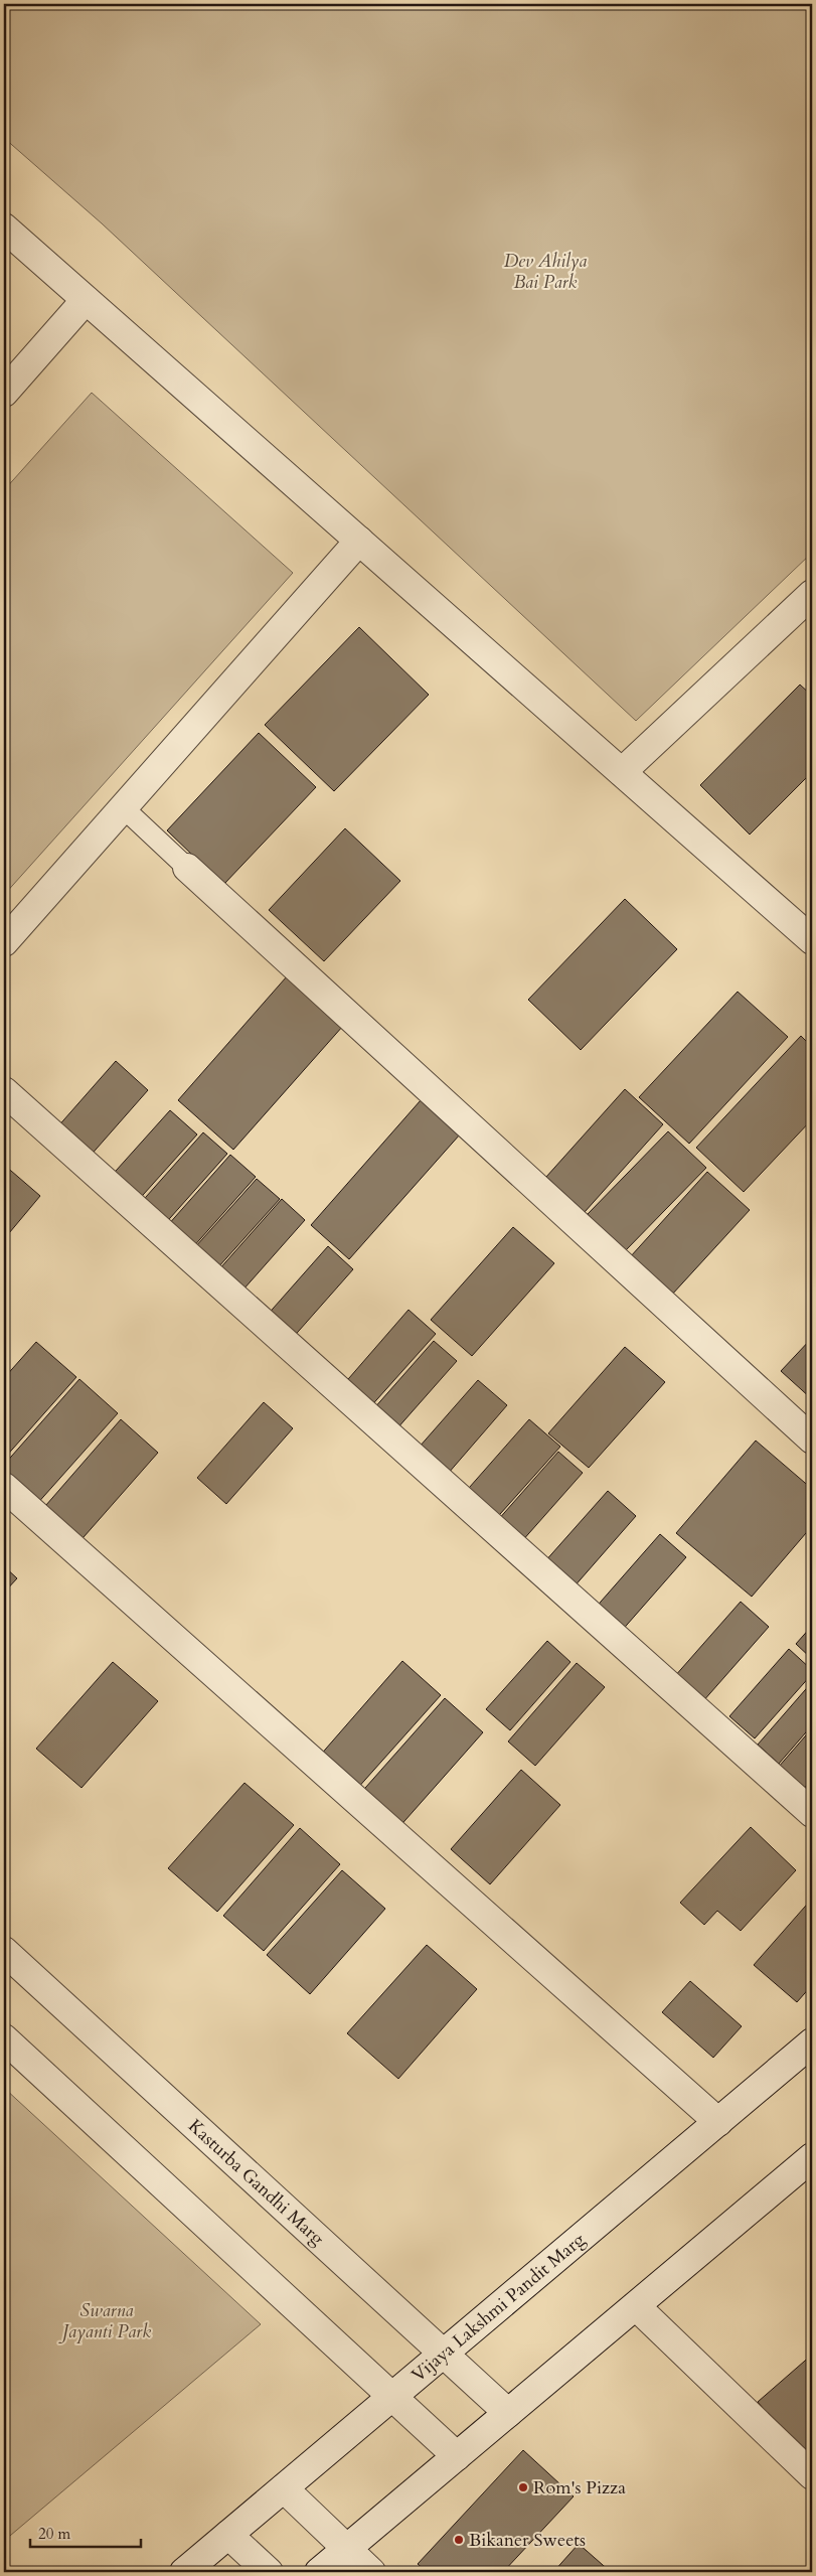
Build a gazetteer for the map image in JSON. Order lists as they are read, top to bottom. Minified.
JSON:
{"streets":{"street":["Kasturba Gandhi Marg","Vijaya Lakshmi Pandit Marg"]},"crossings":[["Kasturba Gandhi Marg","Vijaya Lakshmi Pandit Marg"]],"parks":["Dev Ahilya Bai Park","Swarna Jayanti Park"],"places":["Rom's Pizza","Bikaner Sweets"],"scale_bar":"20 m"}
